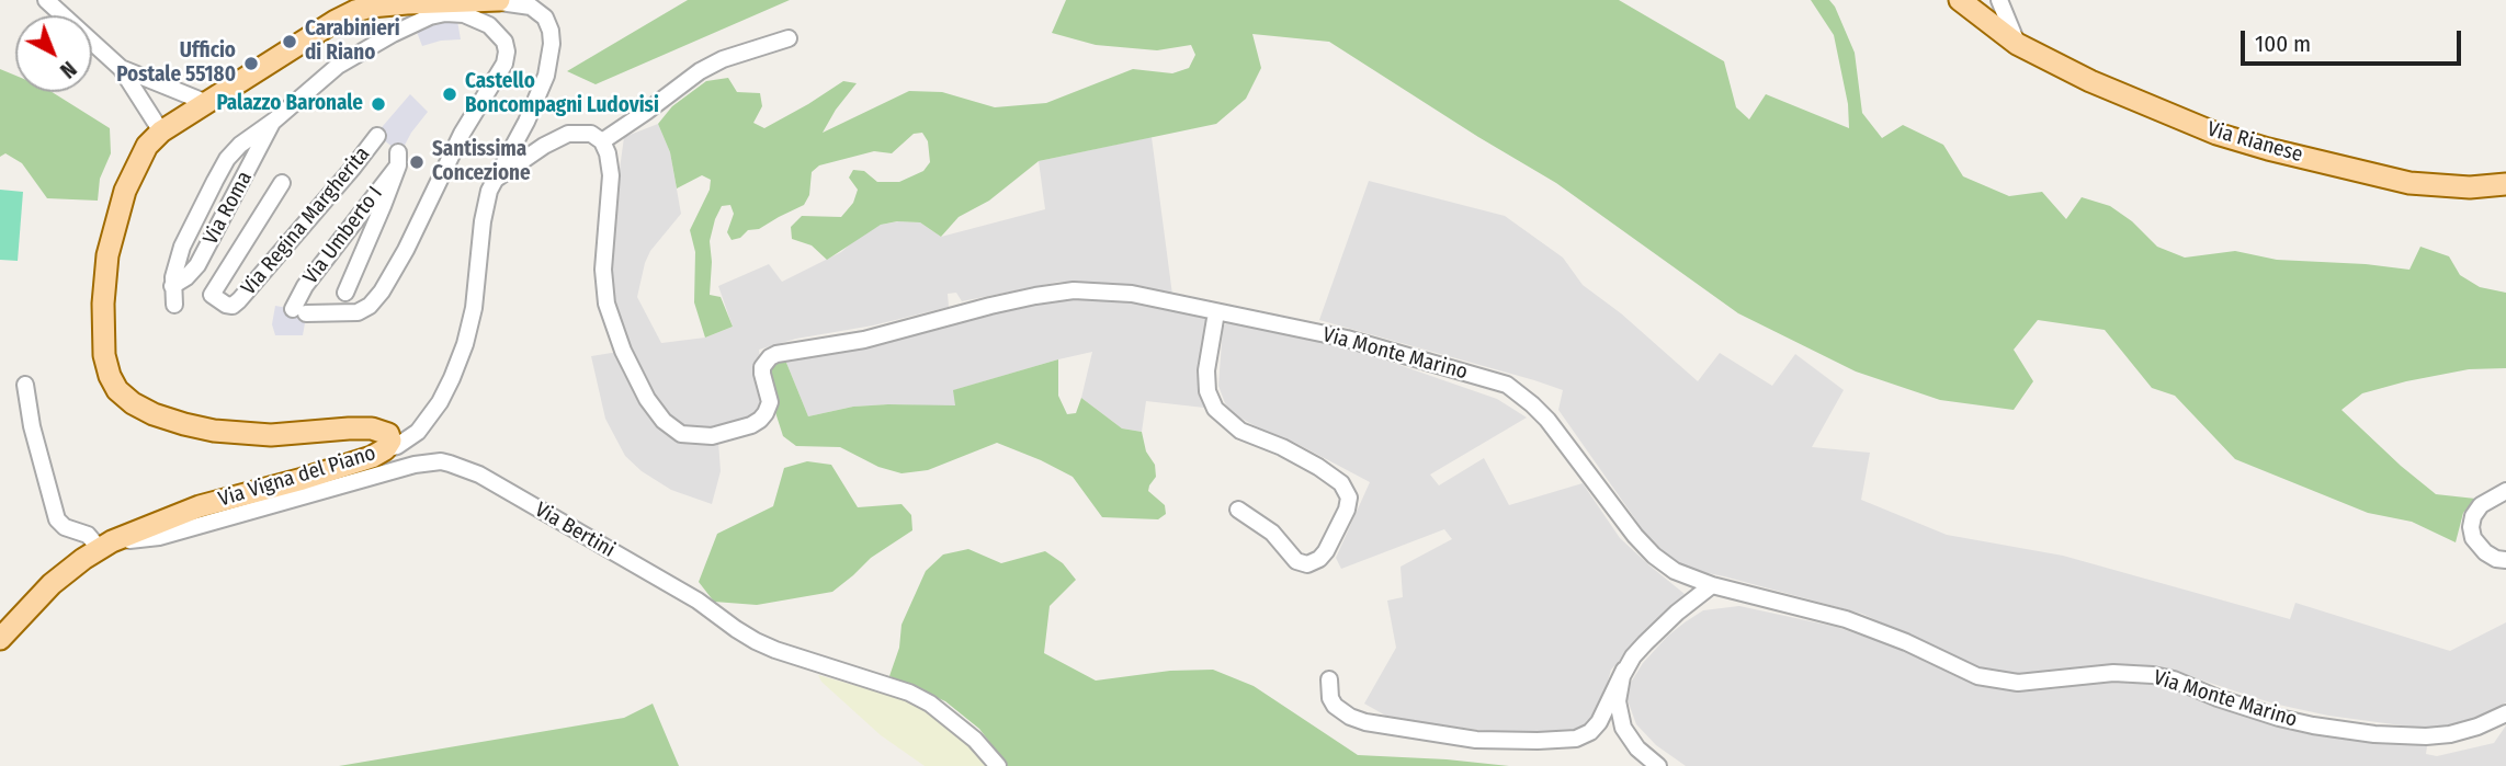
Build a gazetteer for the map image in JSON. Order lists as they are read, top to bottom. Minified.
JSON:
{"streets":{"main road":["Via Rianese","Via Vigna del Piano"],"street":["Via Roma","Via Regina Margherita","Via Umberto I","Via Monte Marino","Via Bertini"]},"crossings":[["Via Vigna del Piano","Via Bertini"]],"places":["Carabinieri di Riano","Ufficio Postale 55180","Castello Boncompagni Ludovisi","Palazzo Baronale","Santissima Concezione"],"scale_bar":"100 m","north":"bottom right"}
